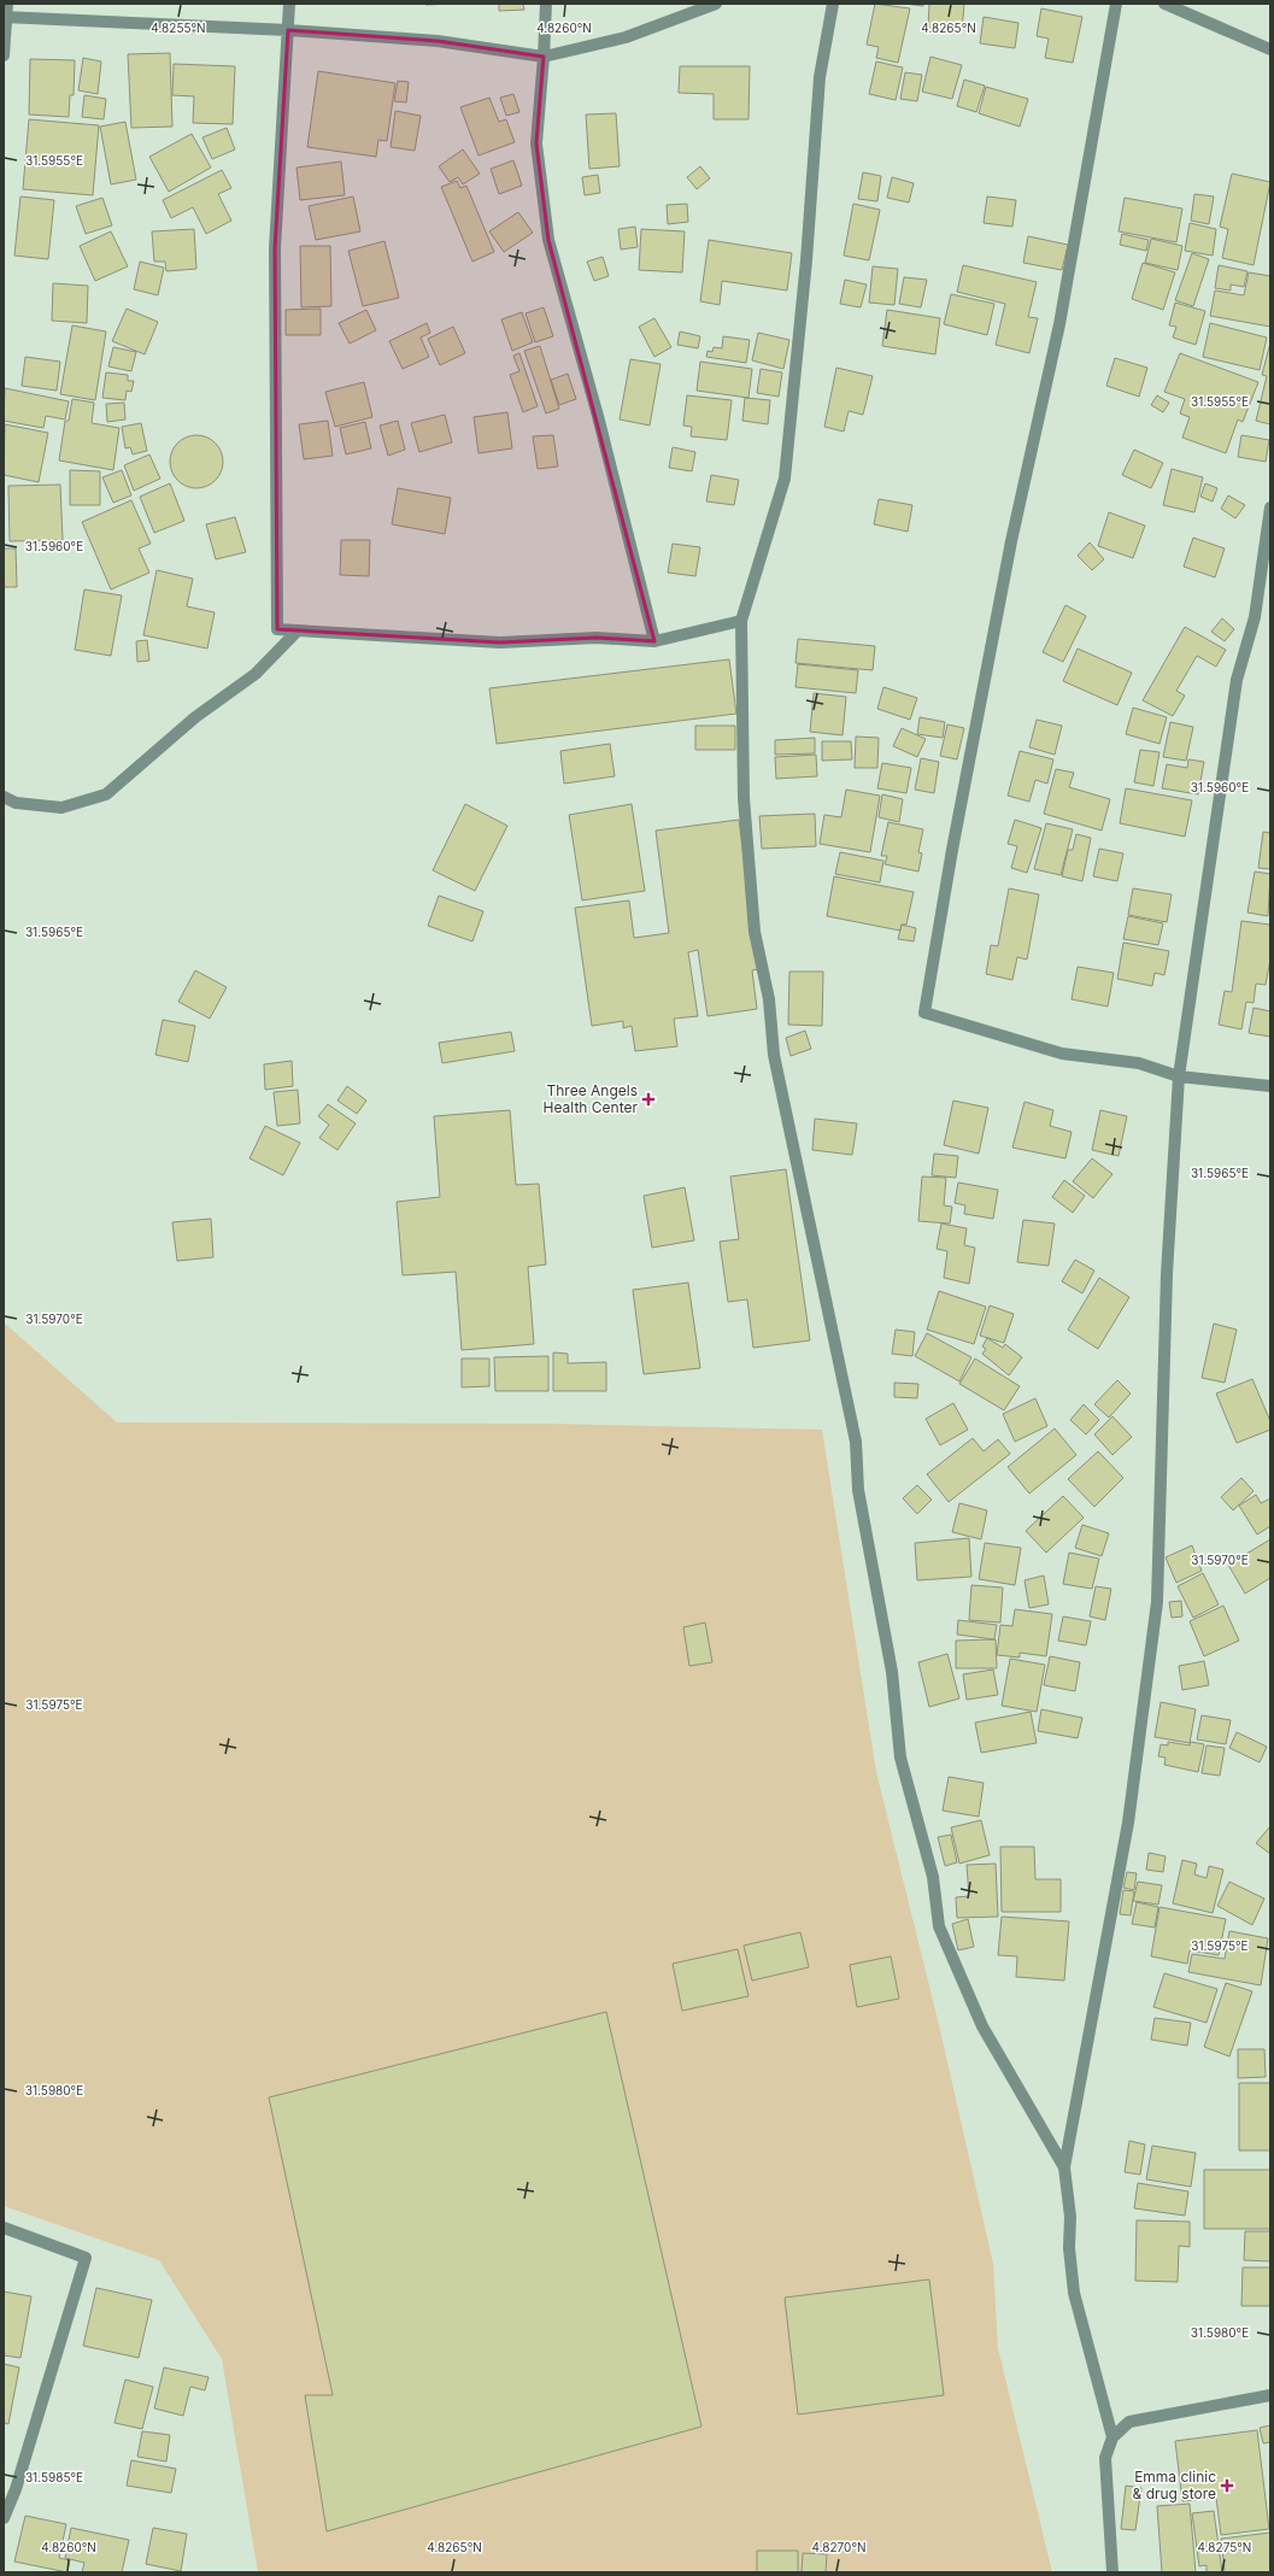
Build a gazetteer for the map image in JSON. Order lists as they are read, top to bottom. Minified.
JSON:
{"places":{"health":["Three Angels Health Center","Emma clinic & drug store"]},"coordinates":["4.8255°N","4.8260°N","4.8265°N","31.5955°E","31.5960°E","31.5965°E","31.5970°E","31.5975°E","31.5980°E","31.5985°E","4.8270°N","4.8275°N"]}
